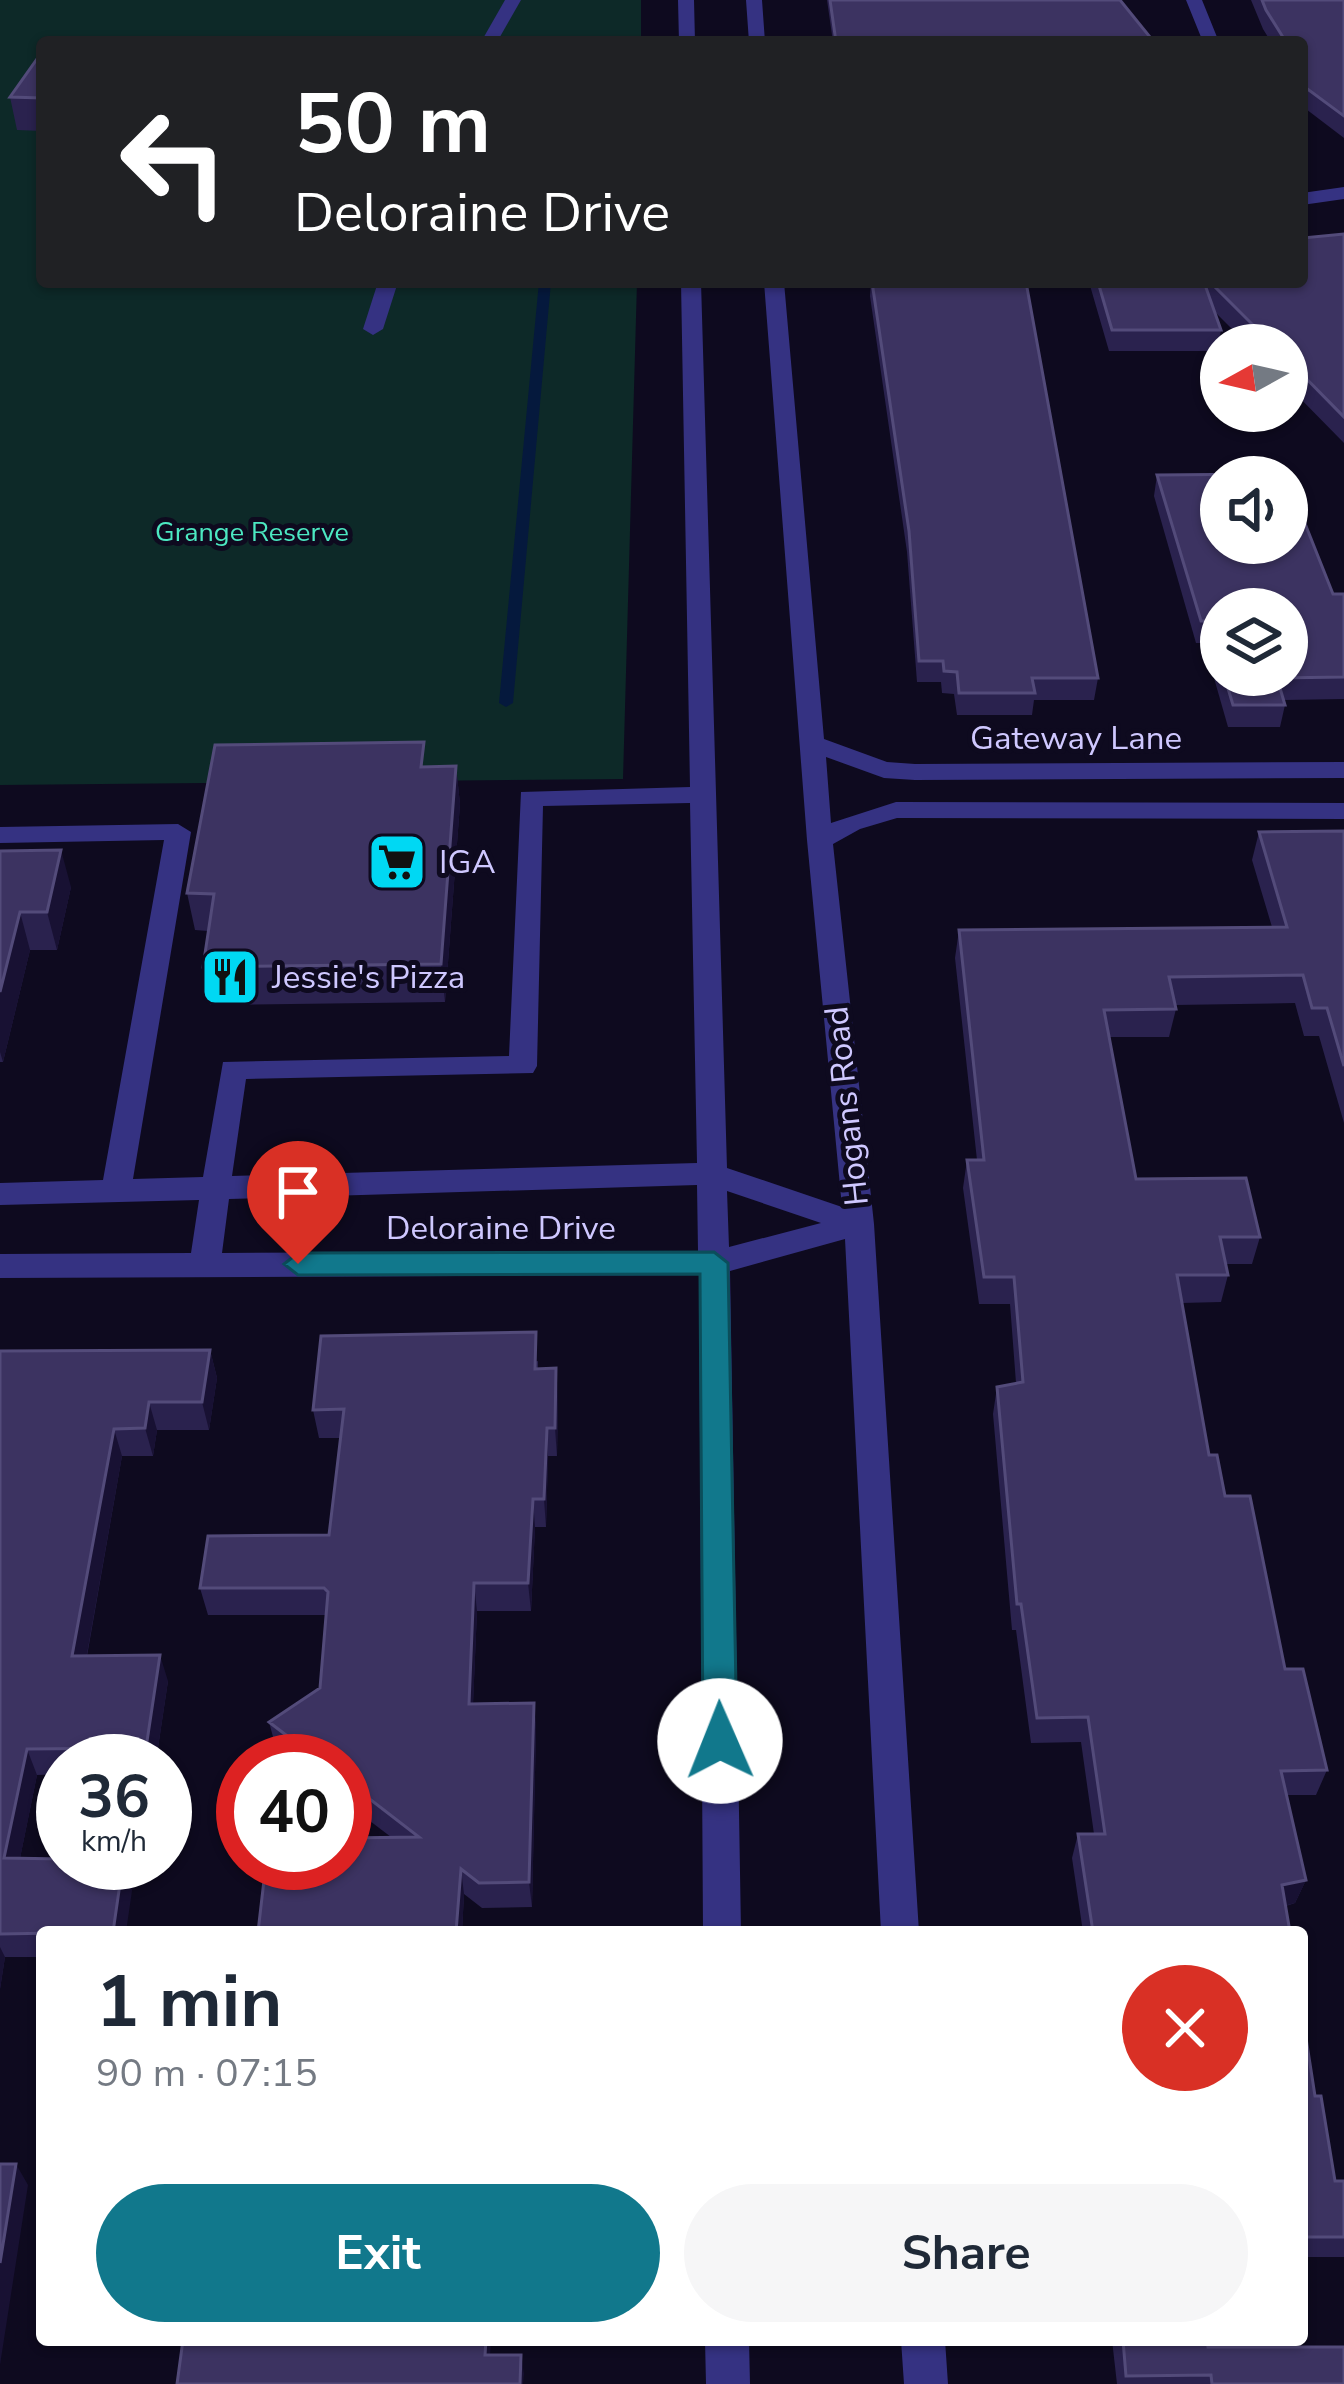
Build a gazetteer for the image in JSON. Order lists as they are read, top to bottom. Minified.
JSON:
{"streets":{"street":["Gateway Lane","Hogans Road","Deloraine Drive"]},"crossings":[["Gateway Lane","Hogans Road"],["Hogans Road","Deloraine Drive"]],"parks":["Grange Reserve"],"places":{"supermarket":["IGA"],"restaurant":["Jessie's Pizza"]},"north":"left","page":{"turn":["50 m","Deloraine Drive"],"speed":"36 km/h","limit":"40","heading":["1 min","90 m · 07:15"],"buttons":["Exit","Share"]}}
